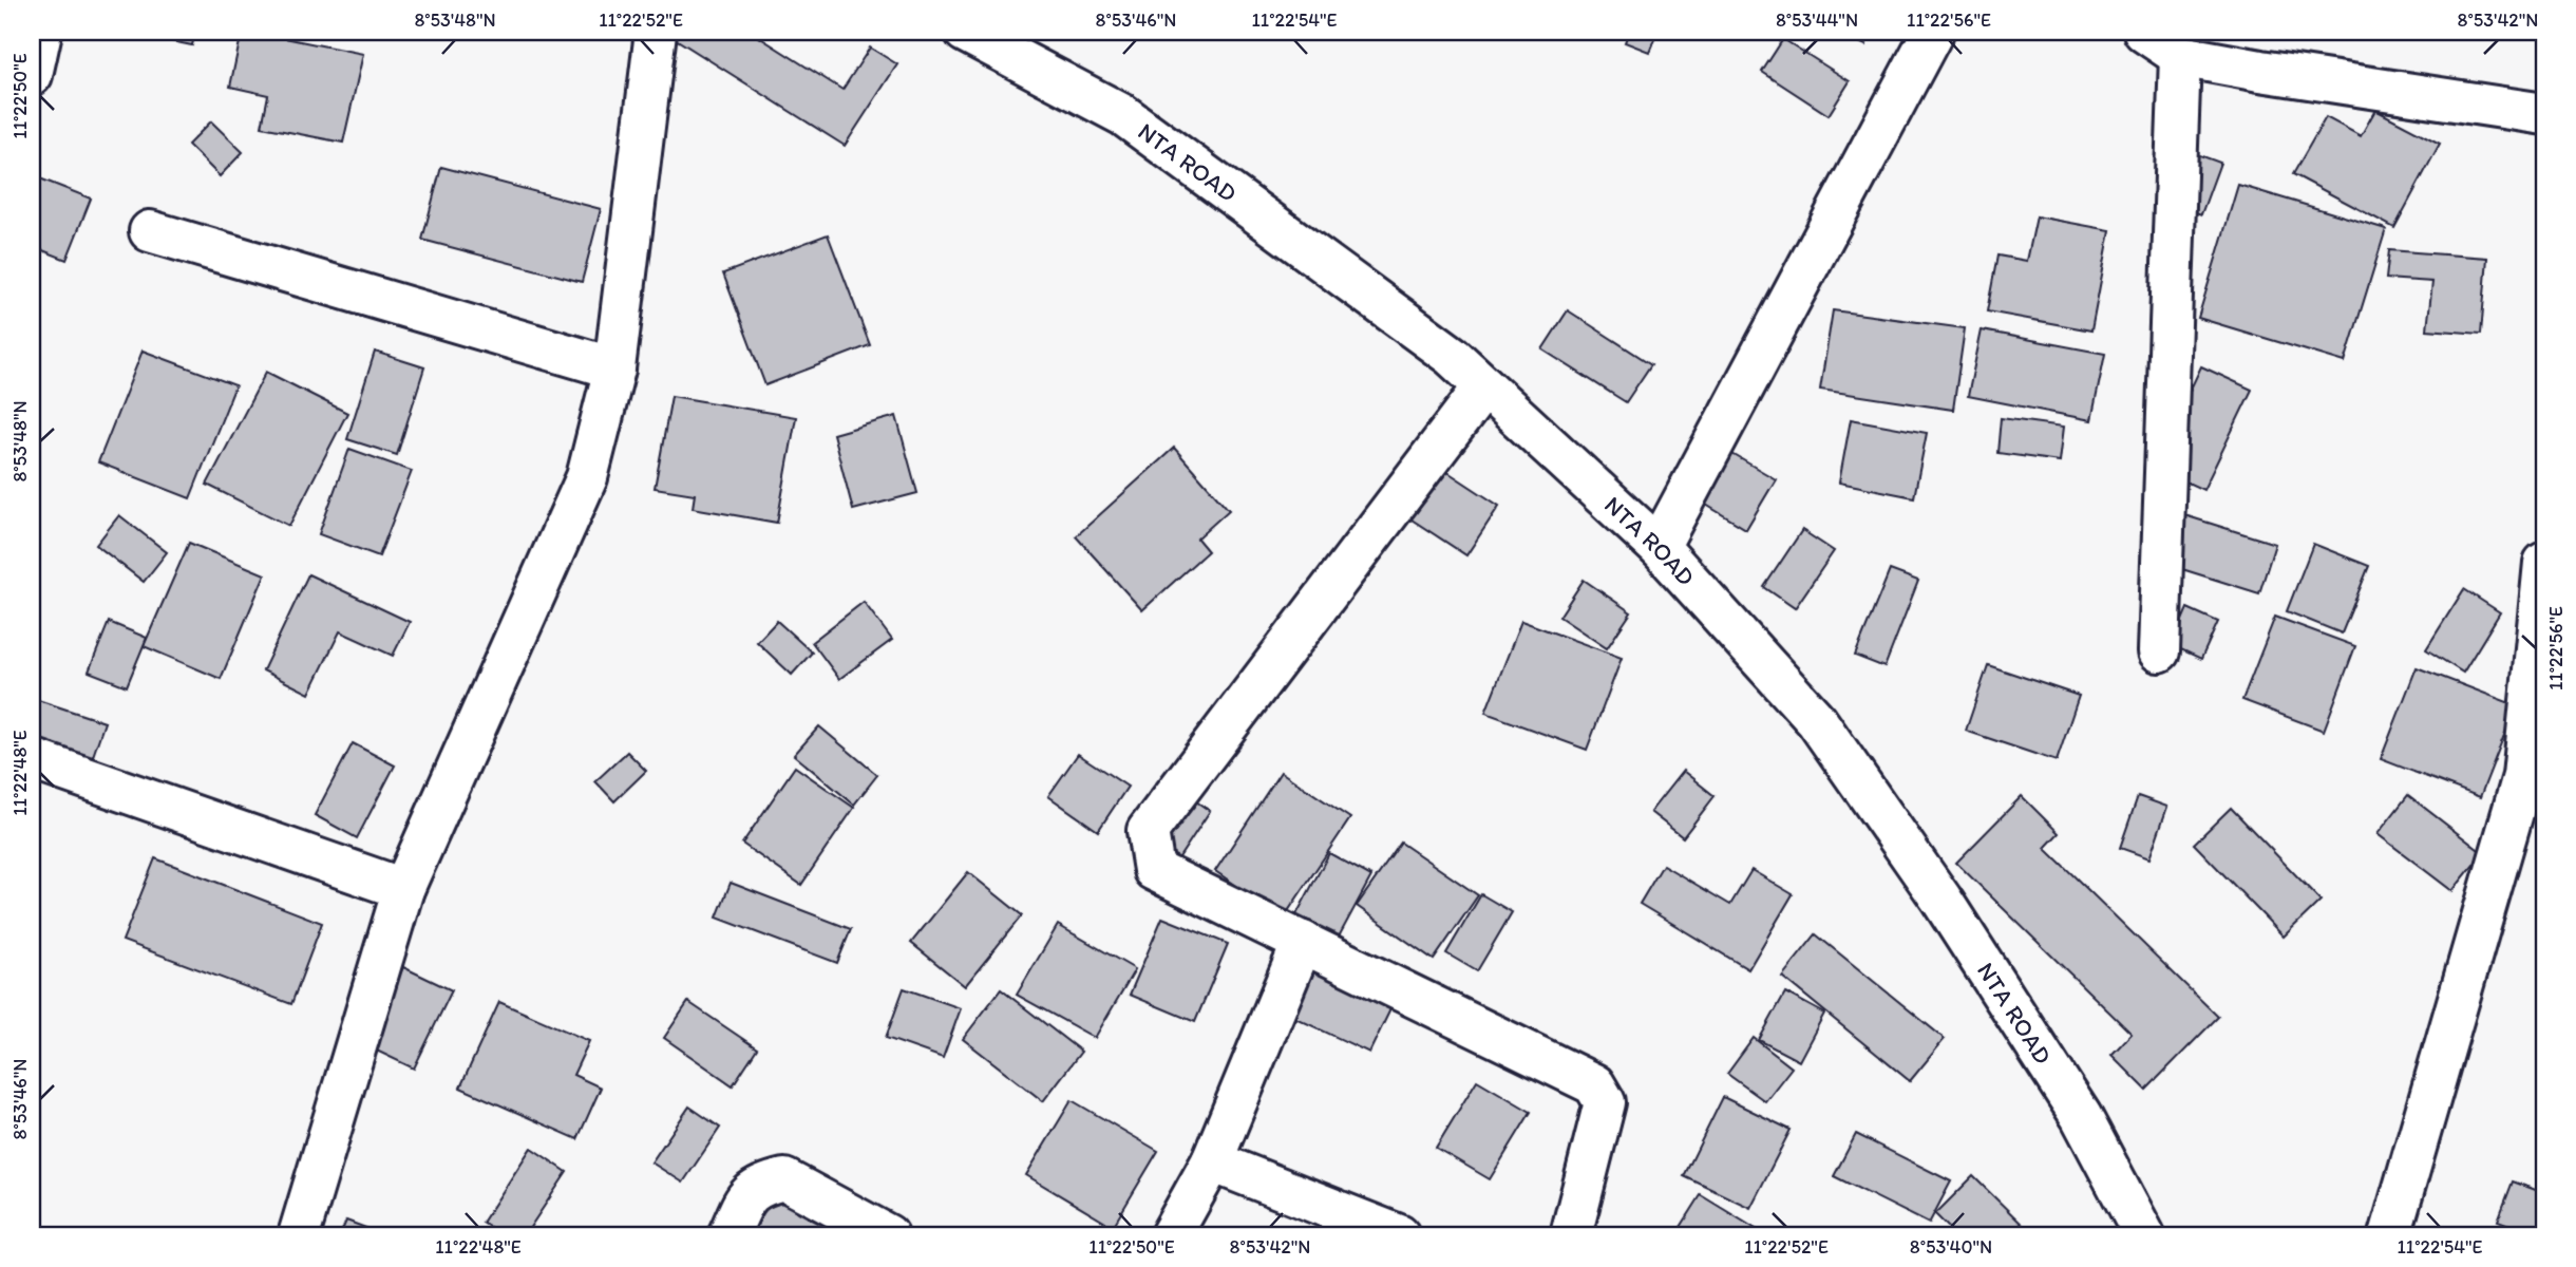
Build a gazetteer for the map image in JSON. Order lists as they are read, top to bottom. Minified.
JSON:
{"streets":{"street":["NTA ROAD"]},"coordinates":["8°53'48\"N","11°22'52\"E","8°53'46\"N","11°22'54\"E","8°53'44\"N","11°22'56\"E","8°53'42\"N","11°22'50\"E","11°22'48\"E","8°53'40\"N"]}
